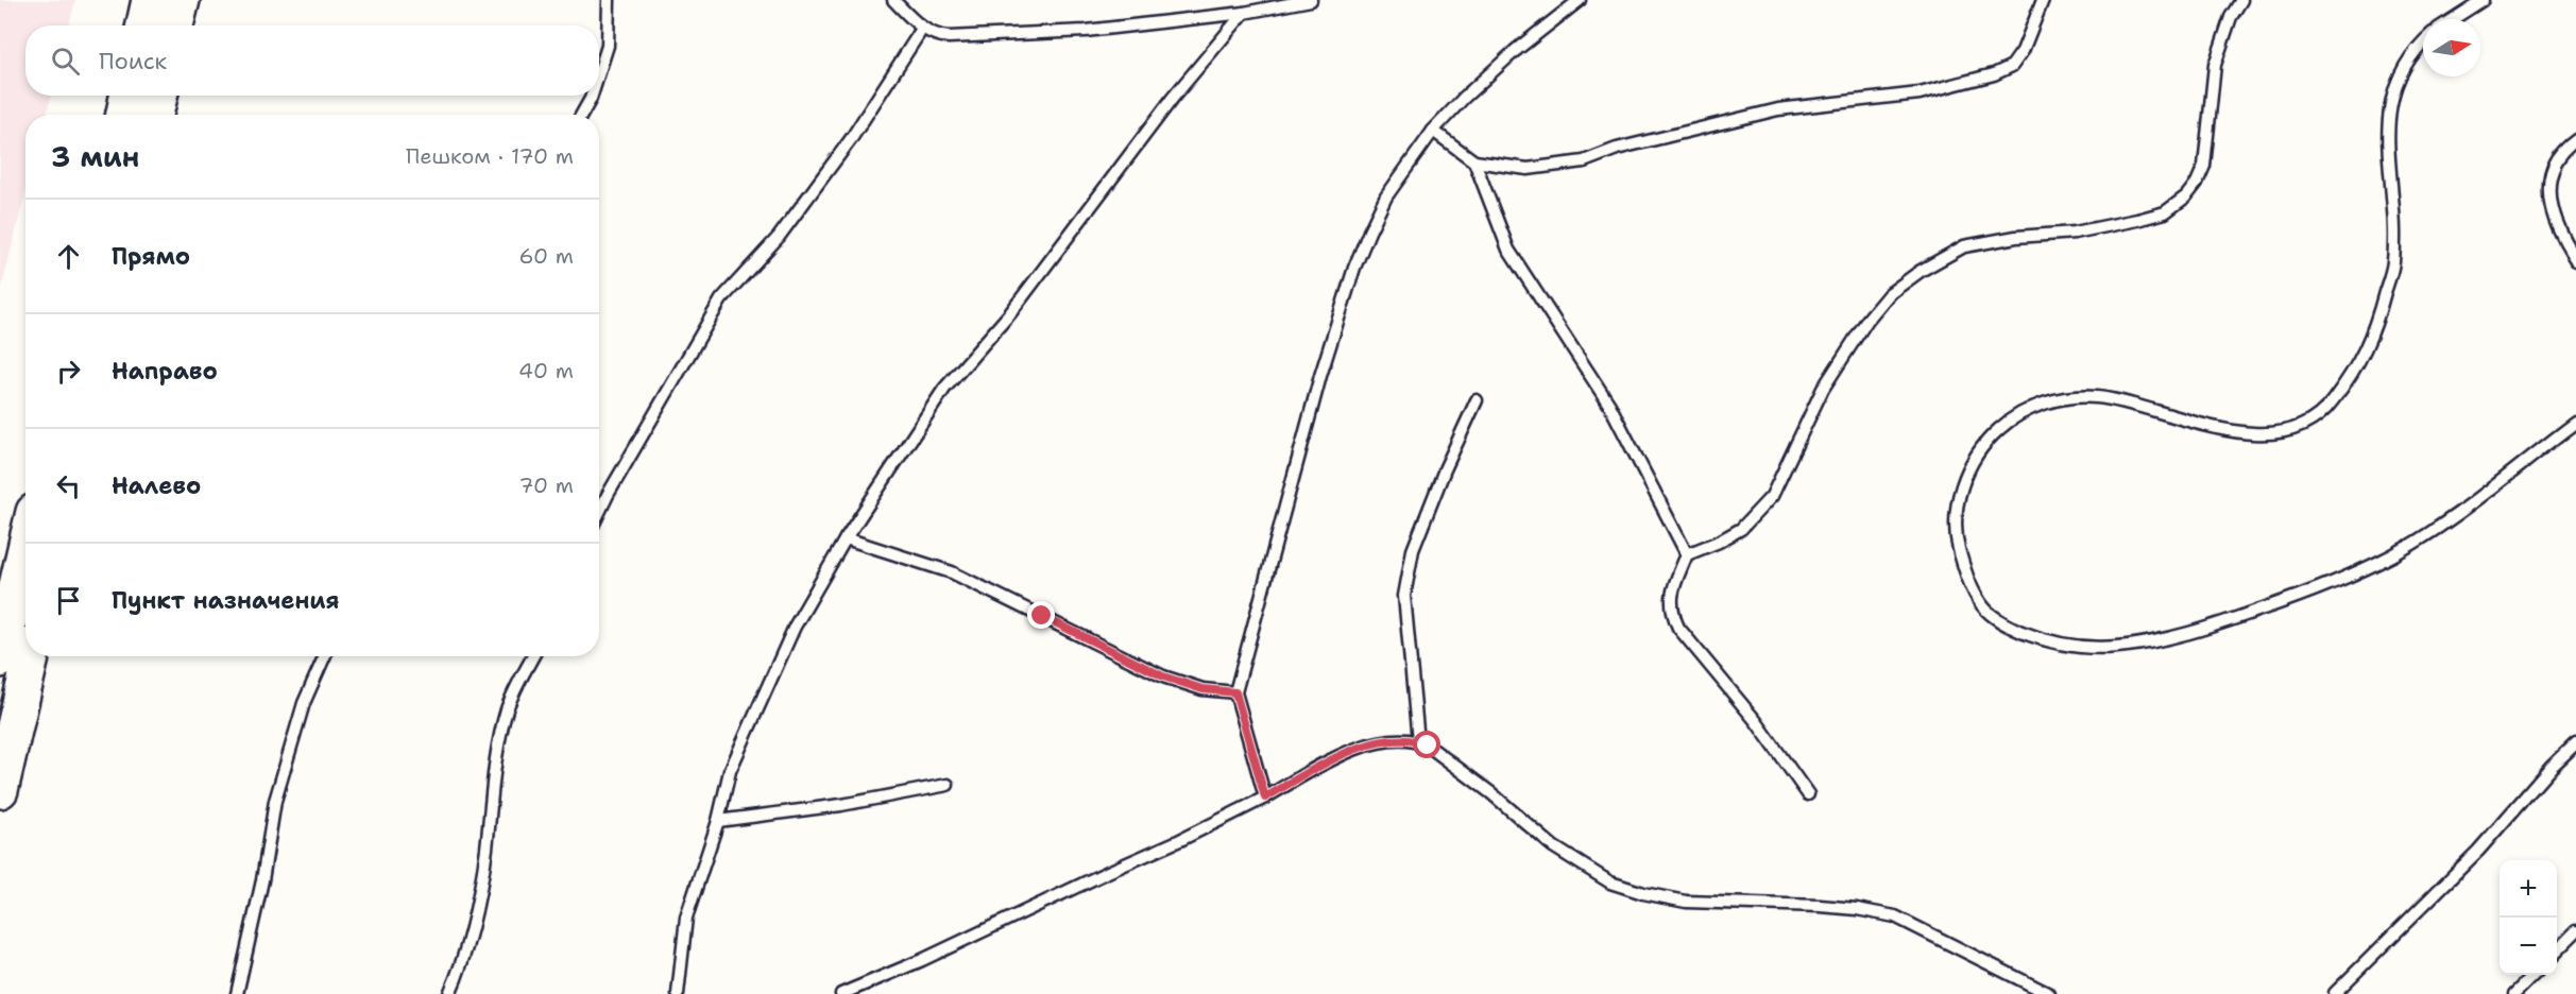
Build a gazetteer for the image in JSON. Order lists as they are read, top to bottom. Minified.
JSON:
{"north":"right","page":{"search":"Поиск","heading":["3 мин","Пешком · 170 m"],"list":[["Прямо","60 m"],["Направо","40 m"],["Налево","70 m"],"Пункт назначения"],"map_buttons":["+","−"]}}
